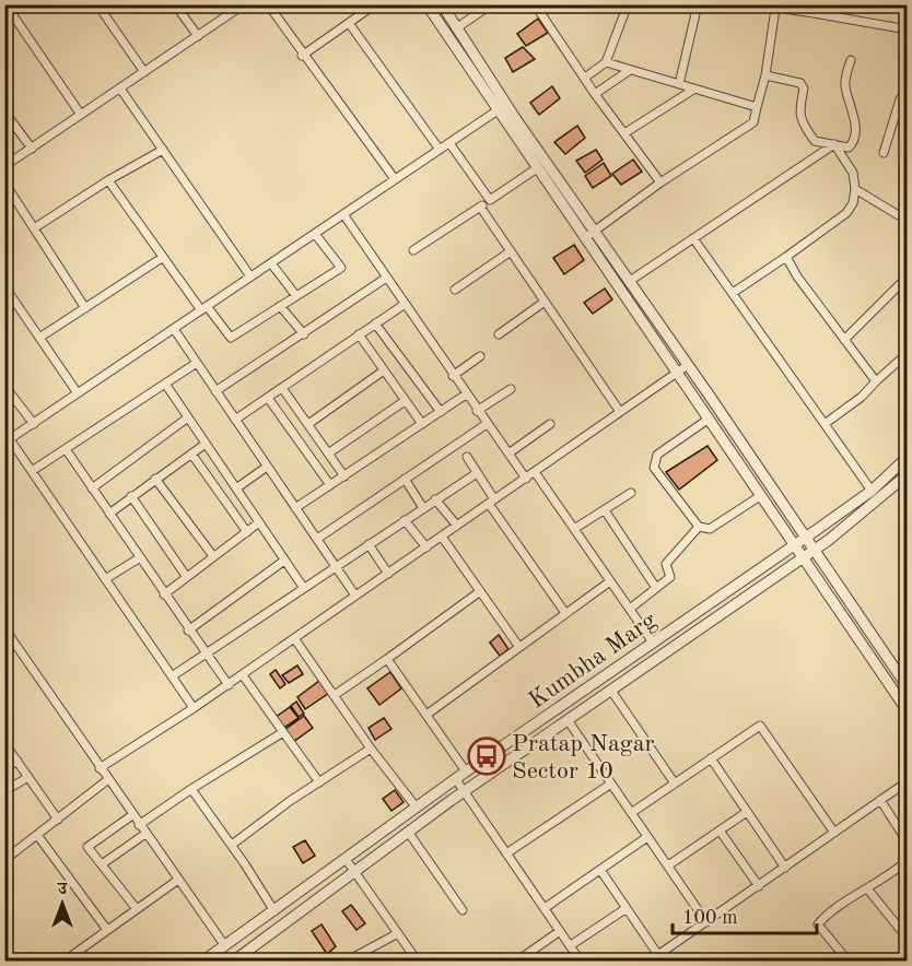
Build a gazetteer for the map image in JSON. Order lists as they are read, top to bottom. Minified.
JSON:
{"streets":{"street":["Kumbha Marg"]},"places":{"bus stop":["Pratap Nagar Sector 10"]},"scale_bar":"100 m","north":"top"}
